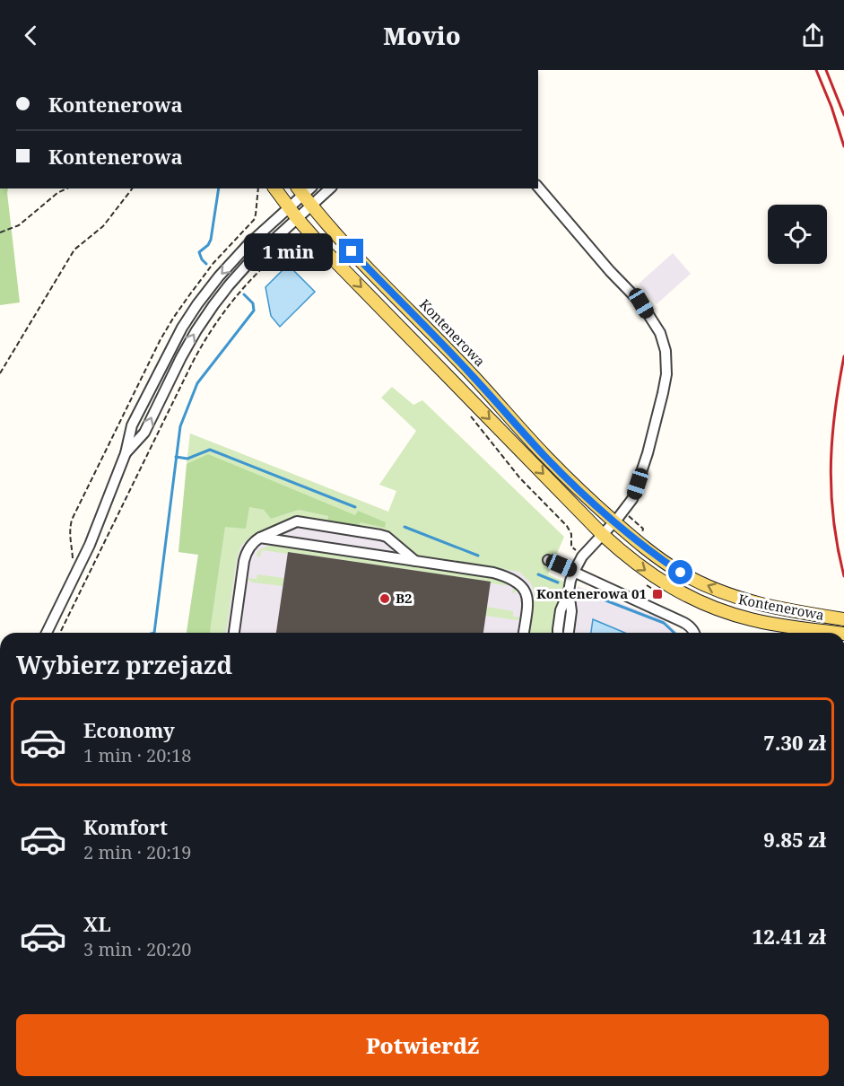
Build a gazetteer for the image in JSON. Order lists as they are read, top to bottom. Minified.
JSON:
{"streets":{"main road":["Kontenerowa"]},"places":{"transit":["Kontenerowa 01"],"other":["B2"]},"page":{"header":"Movio","banner":["Kontenerowa","Kontenerowa"],"bubble":"1 min","heading":"Wybierz przejazd","list":[{"name":"Economy","note":"1 min · 20:18","value":"7.30 zł"},{"name":"Komfort","note":"2 min · 20:19","value":"9.85 zł"},{"name":"XL","note":"3 min · 20:20","value":"12.41 zł"}],"buttons":"Potwierdź"}}
